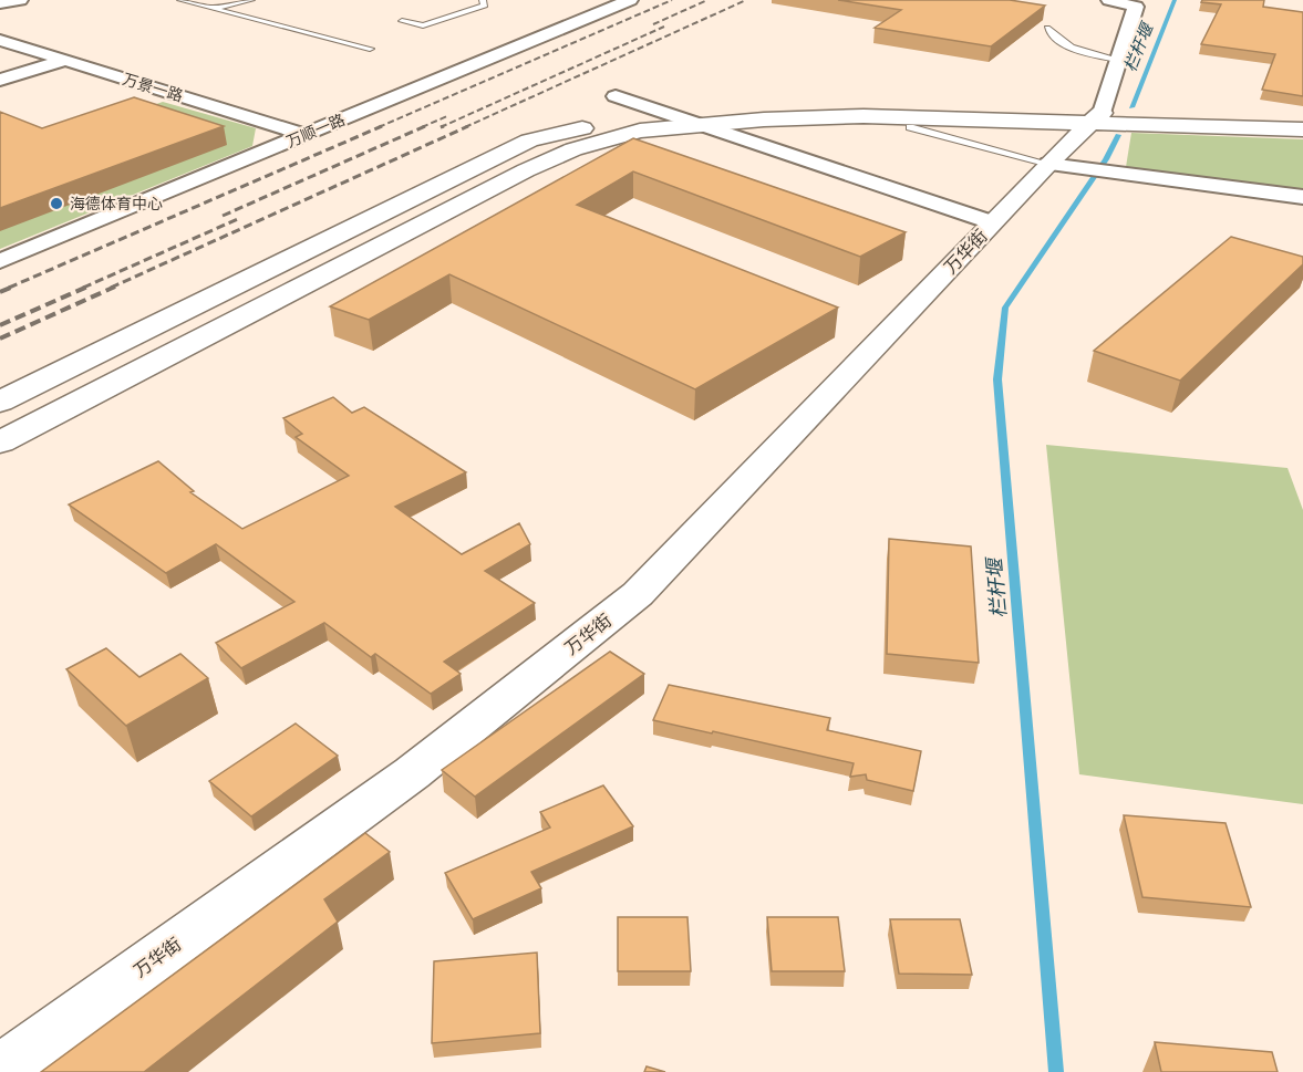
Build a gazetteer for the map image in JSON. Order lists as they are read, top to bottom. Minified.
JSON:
{"streets":{"street":["万景一路","万顺一路","万华街"]},"crossings":[["万景一路","万顺一路"]],"water":["栏杆堰"],"places":["海德体育中心"]}
